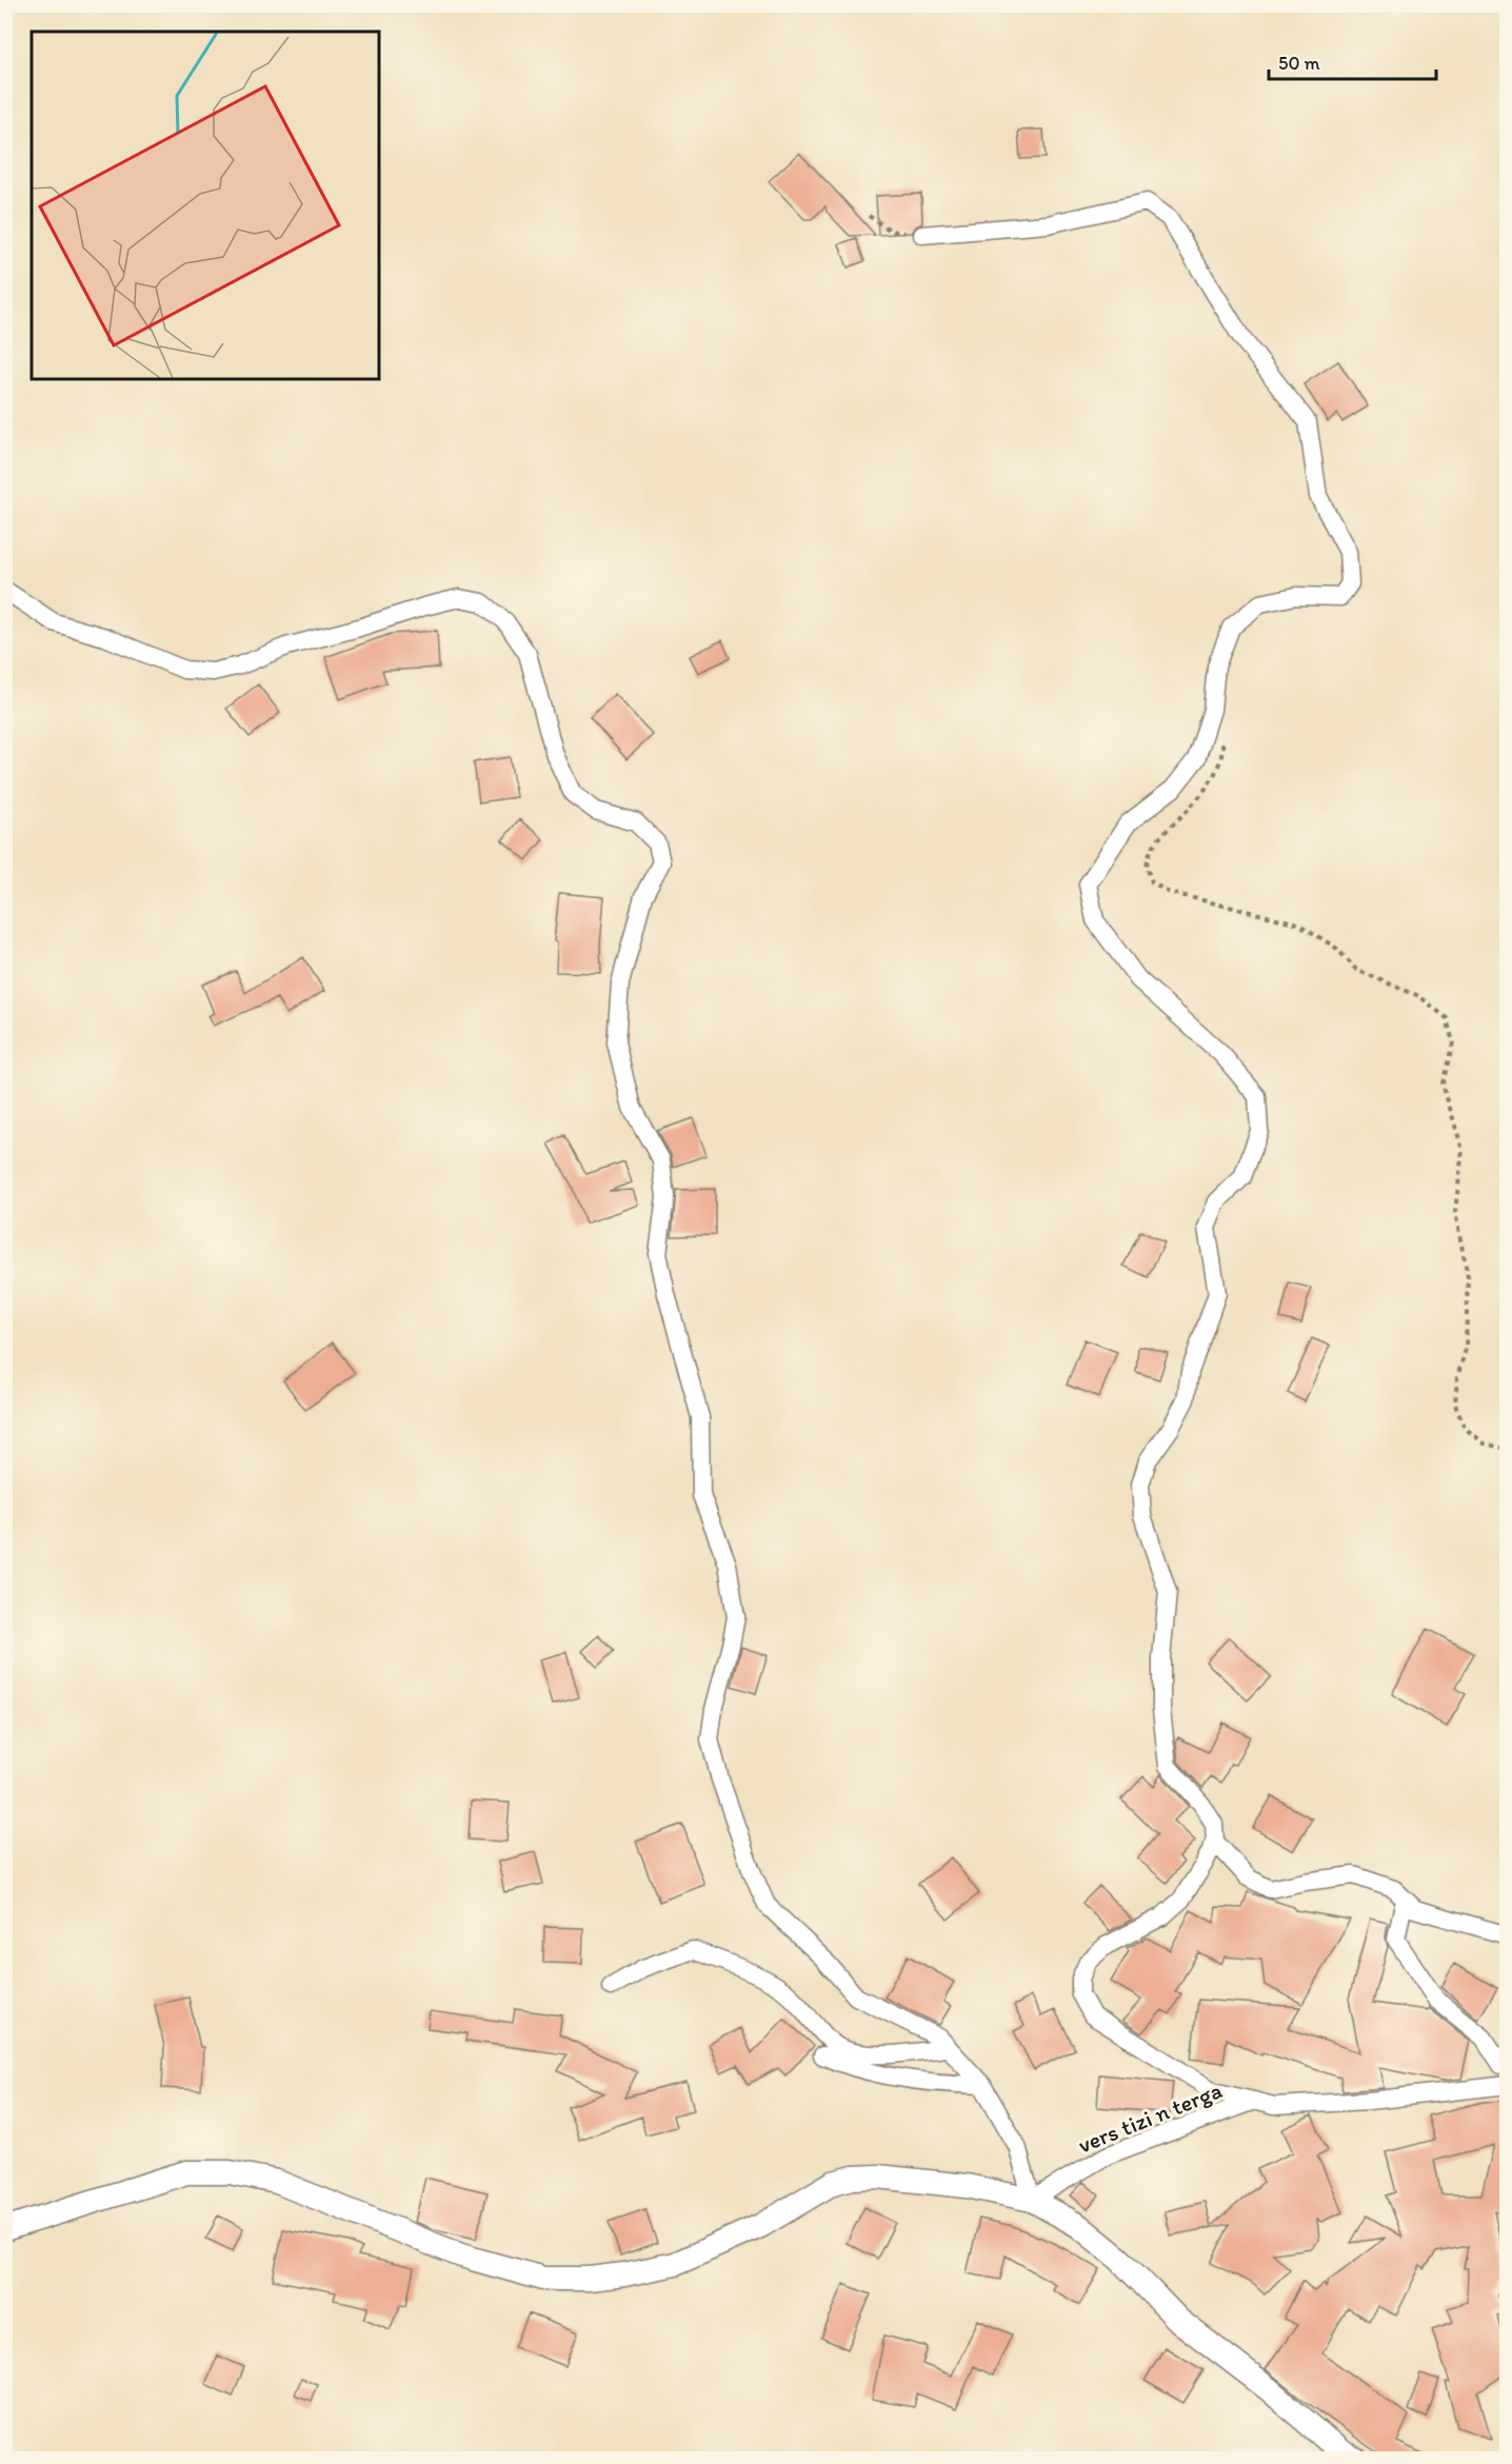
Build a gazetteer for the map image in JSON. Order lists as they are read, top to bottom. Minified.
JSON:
{"streets":{"street":["vers tizi n terga"]},"scale_bar":"50 m"}
